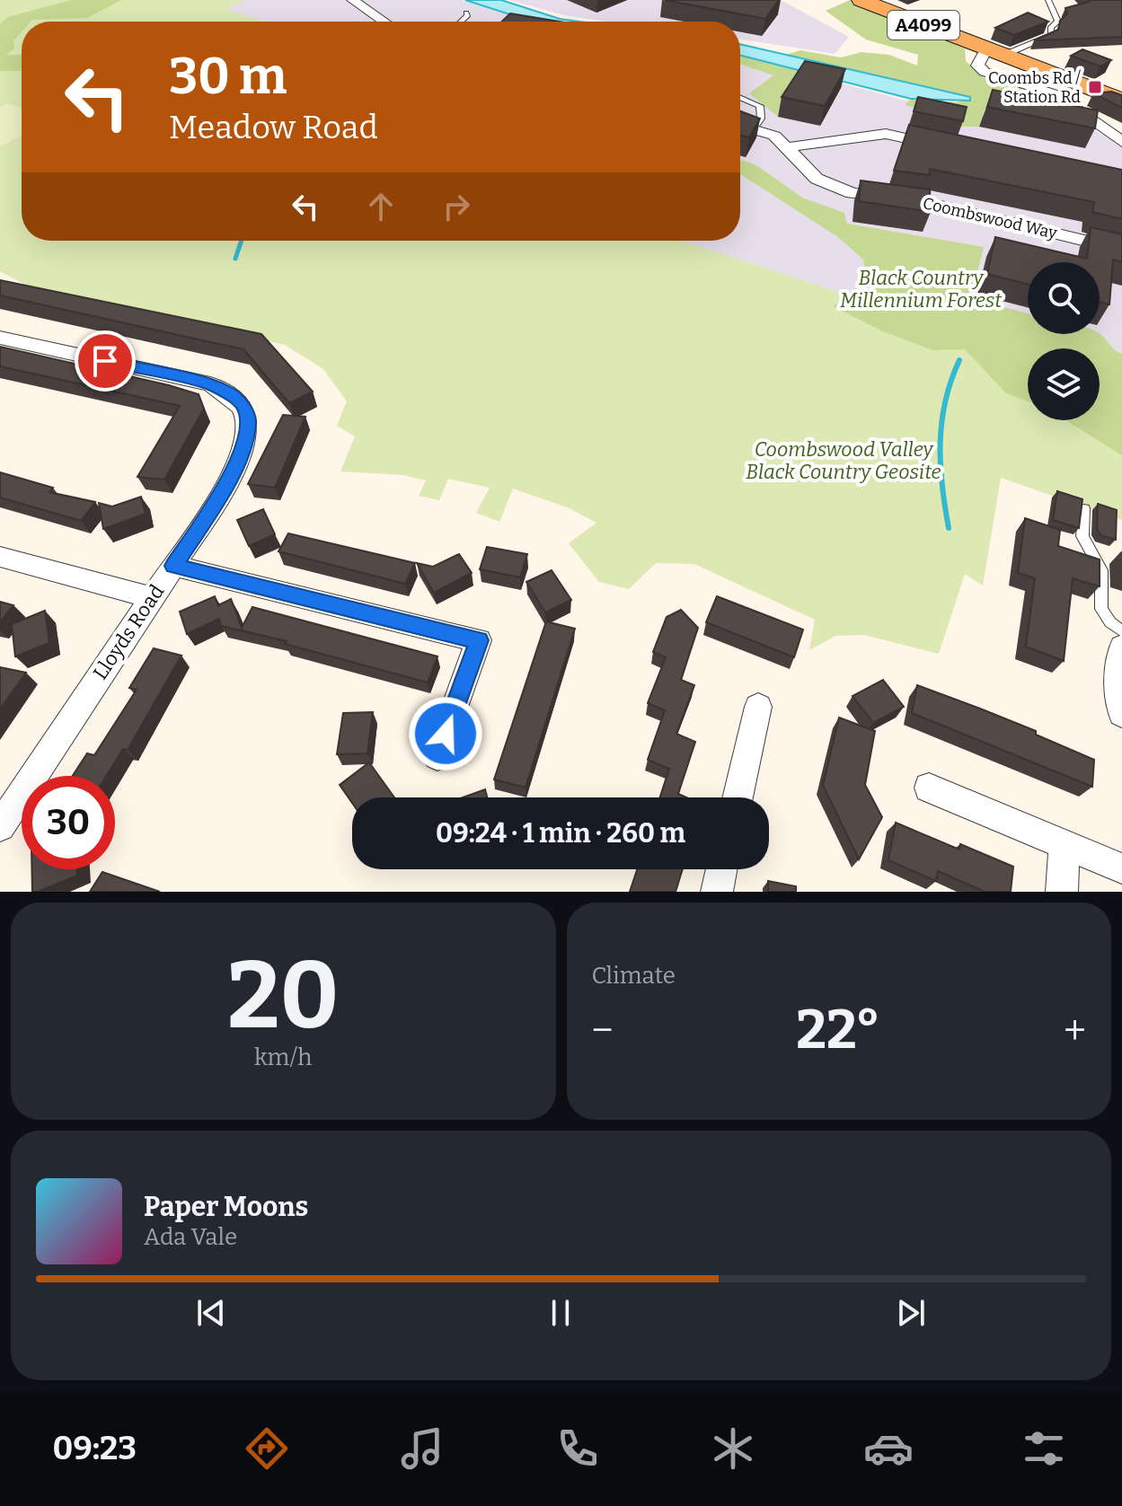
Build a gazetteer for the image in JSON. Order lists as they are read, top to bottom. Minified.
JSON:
{"streets":{"main road":["A4099"],"street":["Coombswood Way","Lloyds Road"]},"parks":["Black Country Millennium Forest","Coombswood Valley Black Country Geosite"],"places":{"transit":["Coombs Rd / Station Rd"]},"page":{"turn":["30 m","Meadow Road"],"limit":"30","trip":"09:24 · 1 min · 260 m","tile":[["20","km/h"],"Climate"],"heat":["−","22°","+"],"song":["Paper Moons","Ada Vale"],"tabs":"09:23"}}
